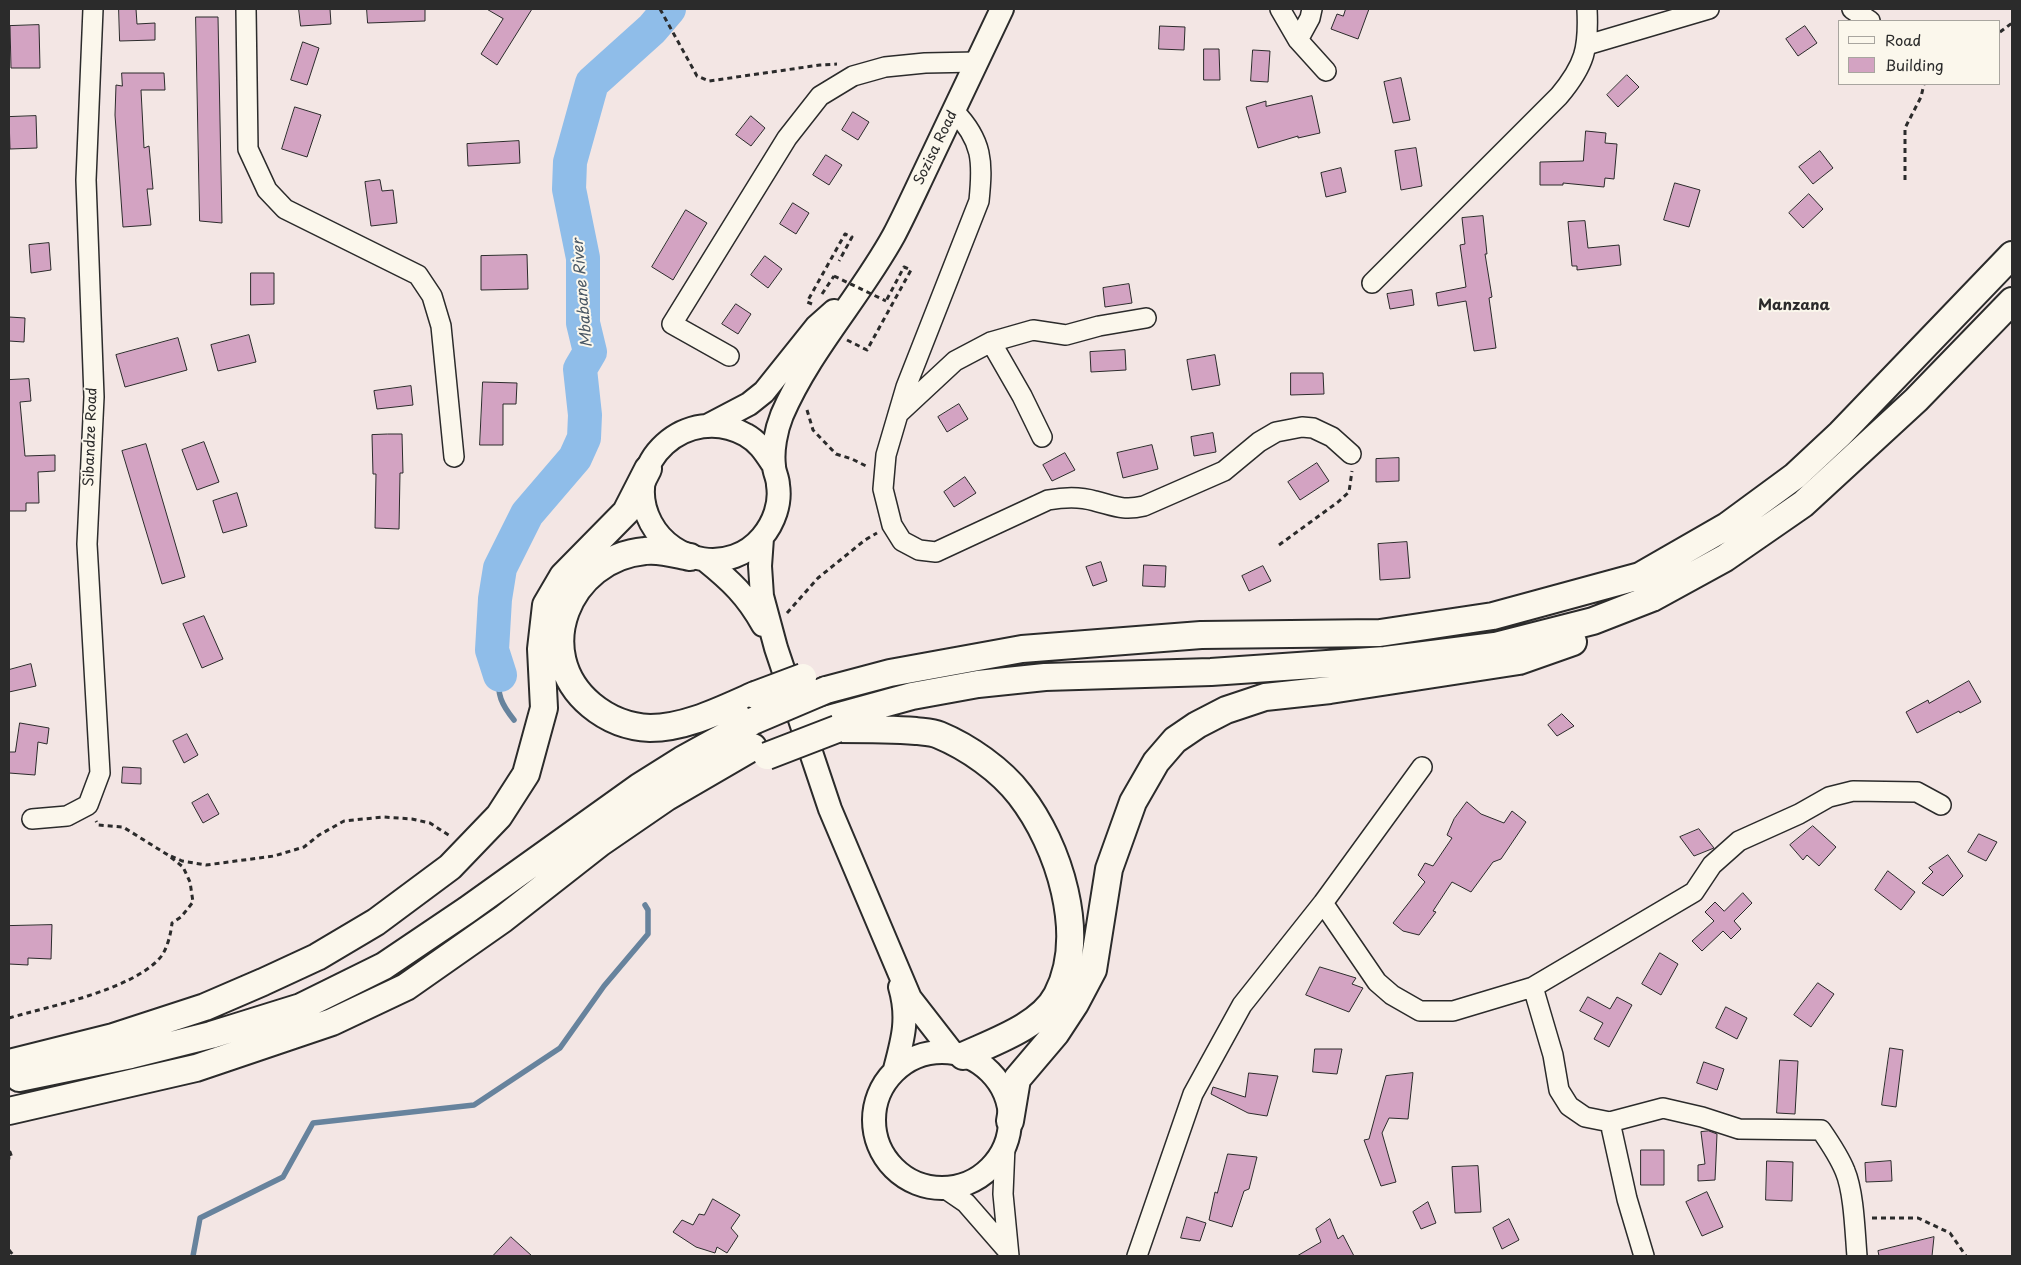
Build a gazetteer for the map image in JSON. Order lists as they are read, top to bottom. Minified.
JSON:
{"streets":{"main road":["Sozisa Road"],"street":["Sibandze Road"]},"districts":["Manzana"],"water":["Mbabane River"],"legend":["Road","Building"]}
